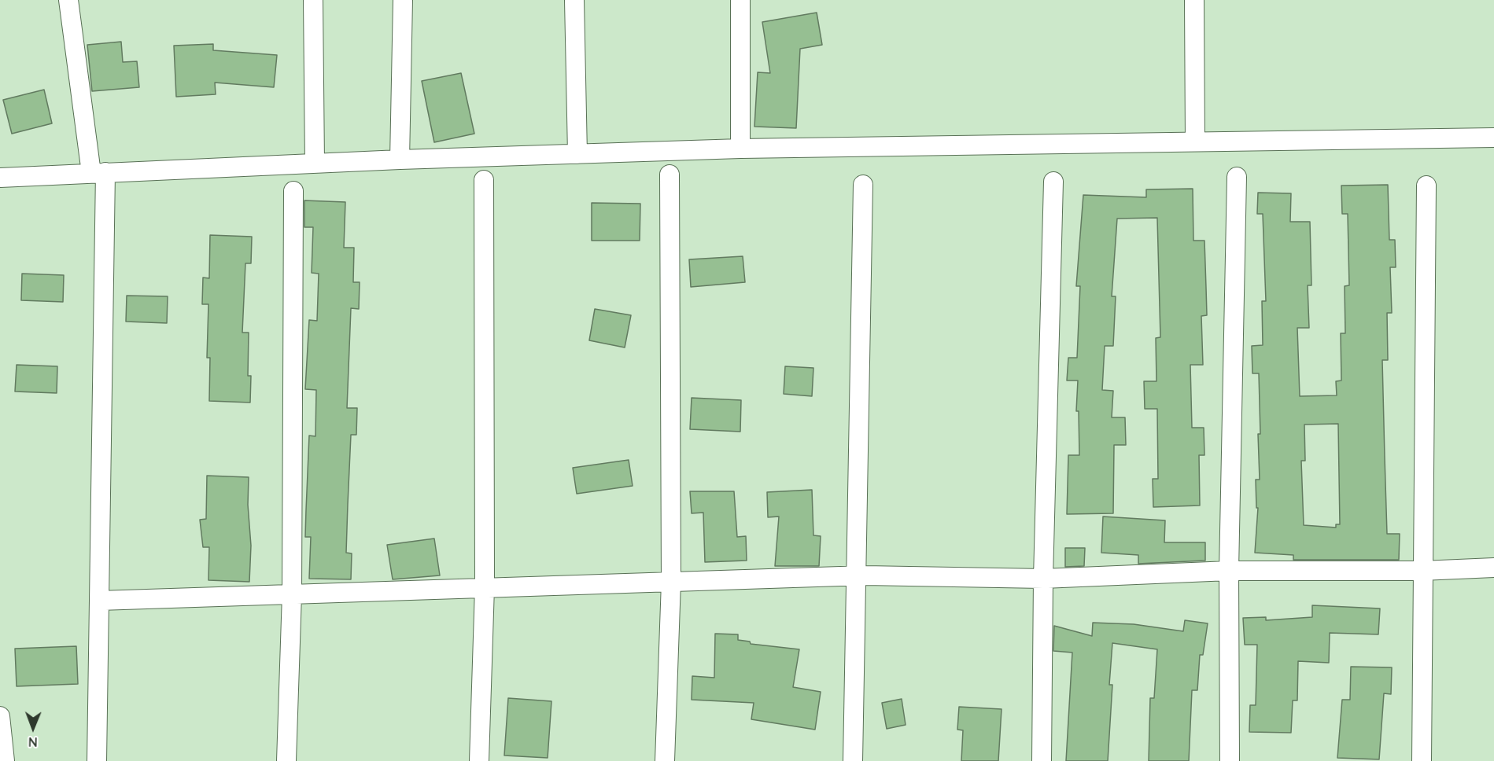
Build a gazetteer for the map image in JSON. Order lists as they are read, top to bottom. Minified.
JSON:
{"north":"bottom"}
